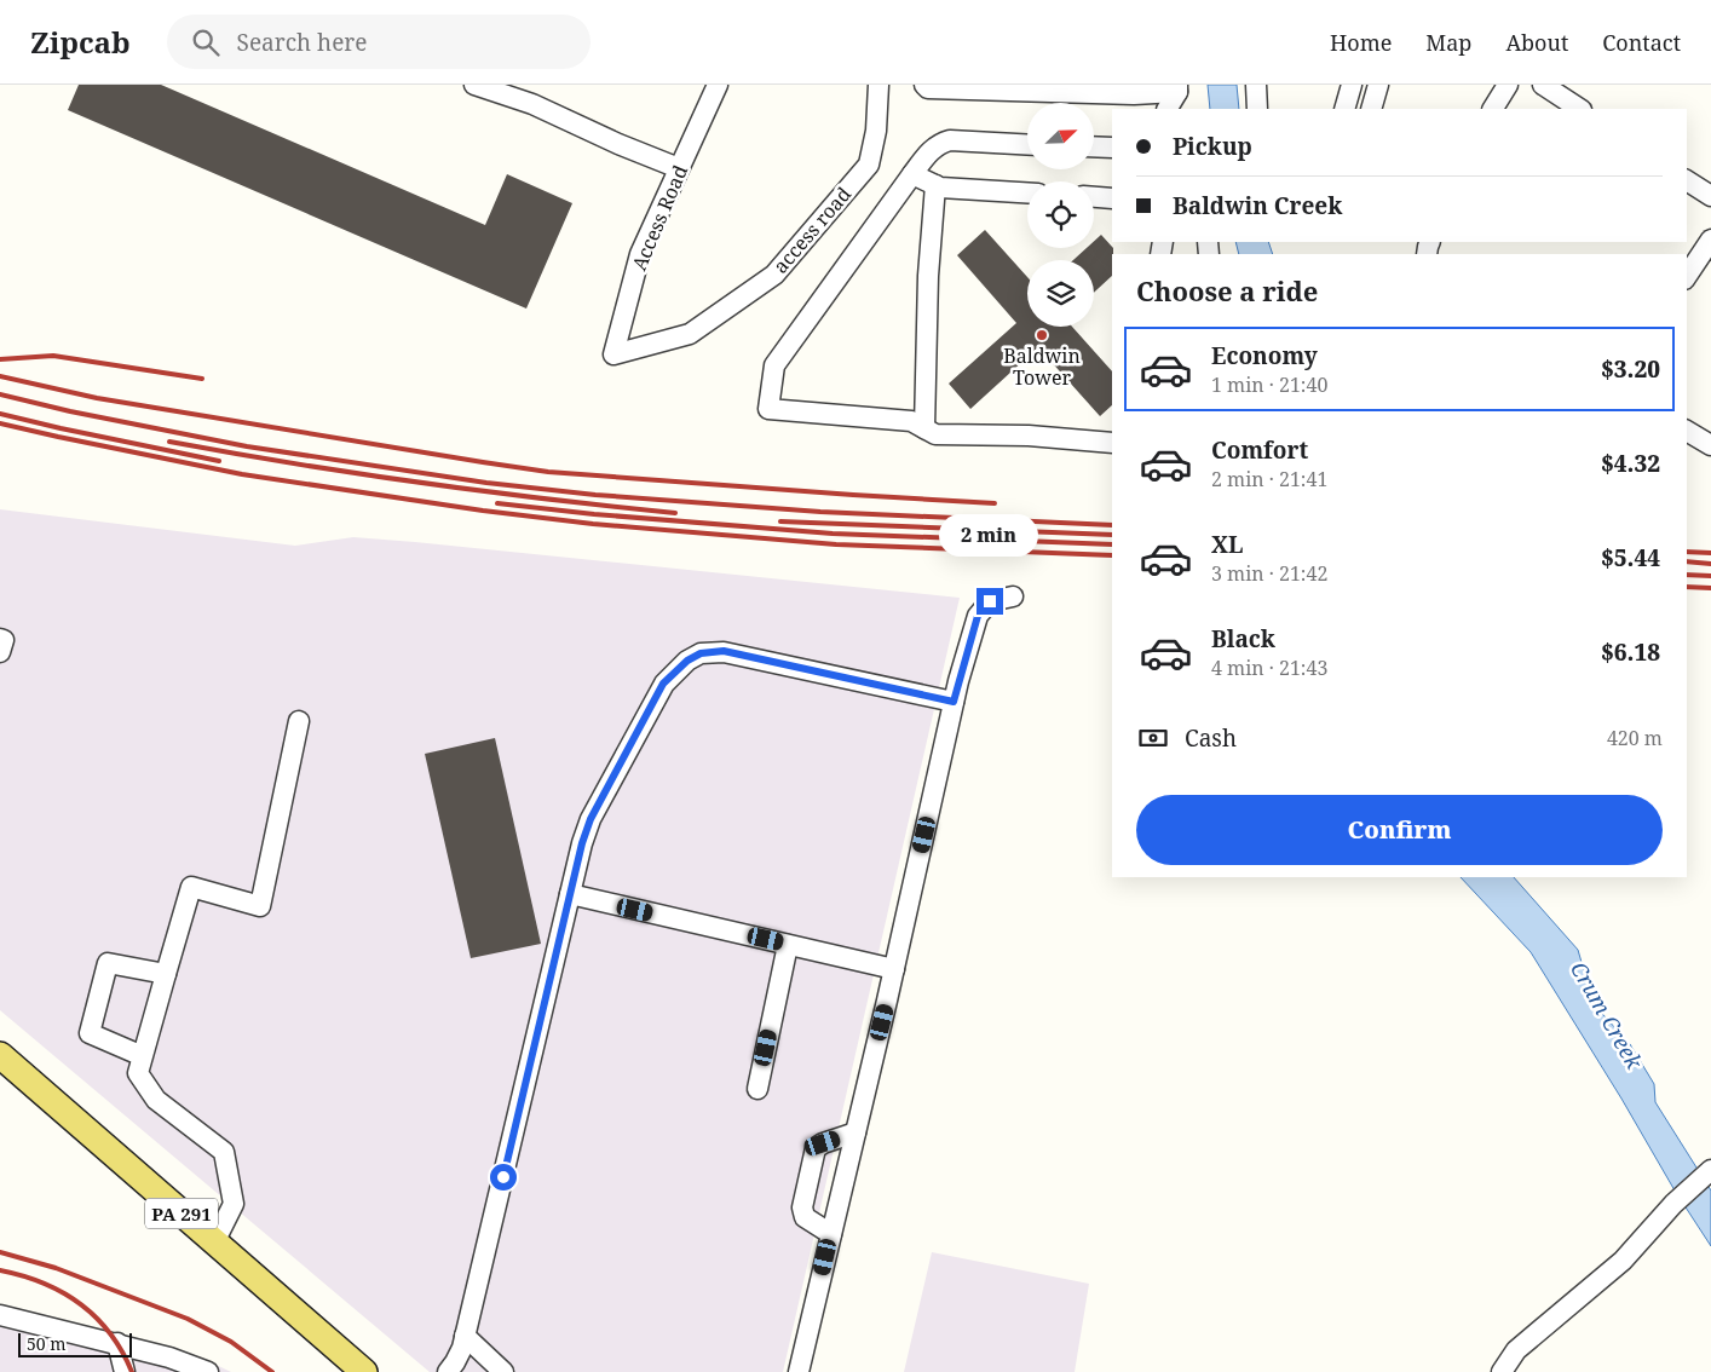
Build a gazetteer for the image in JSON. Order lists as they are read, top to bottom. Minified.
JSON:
{"streets":{"main road":["PA 291"],"street":["Access Road","access road"]},"crossings":[["Access Road","access road"]],"water":["Crum Creek"],"places":["Baldwin Tower"],"scale_bar":"50 m","north":"top right","page":{"header":"Zipcab","search":"Search here","nav":["Home","Map","About","Contact"],"banner":["Pickup","Baldwin Creek"],"heading":"Choose a ride","list":[{"name":"Economy","note":"1 min · 21:40","value":"$3.20"},{"name":"Comfort","note":"2 min · 21:41","value":"$4.32"},{"name":"XL","note":"3 min · 21:42","value":"$5.44"},{"name":"Black","note":"4 min · 21:43","value":"$6.18"}],"bubble":"2 min","pay":["Cash","420 m"],"buttons":"Confirm","scale":"50 m"}}
